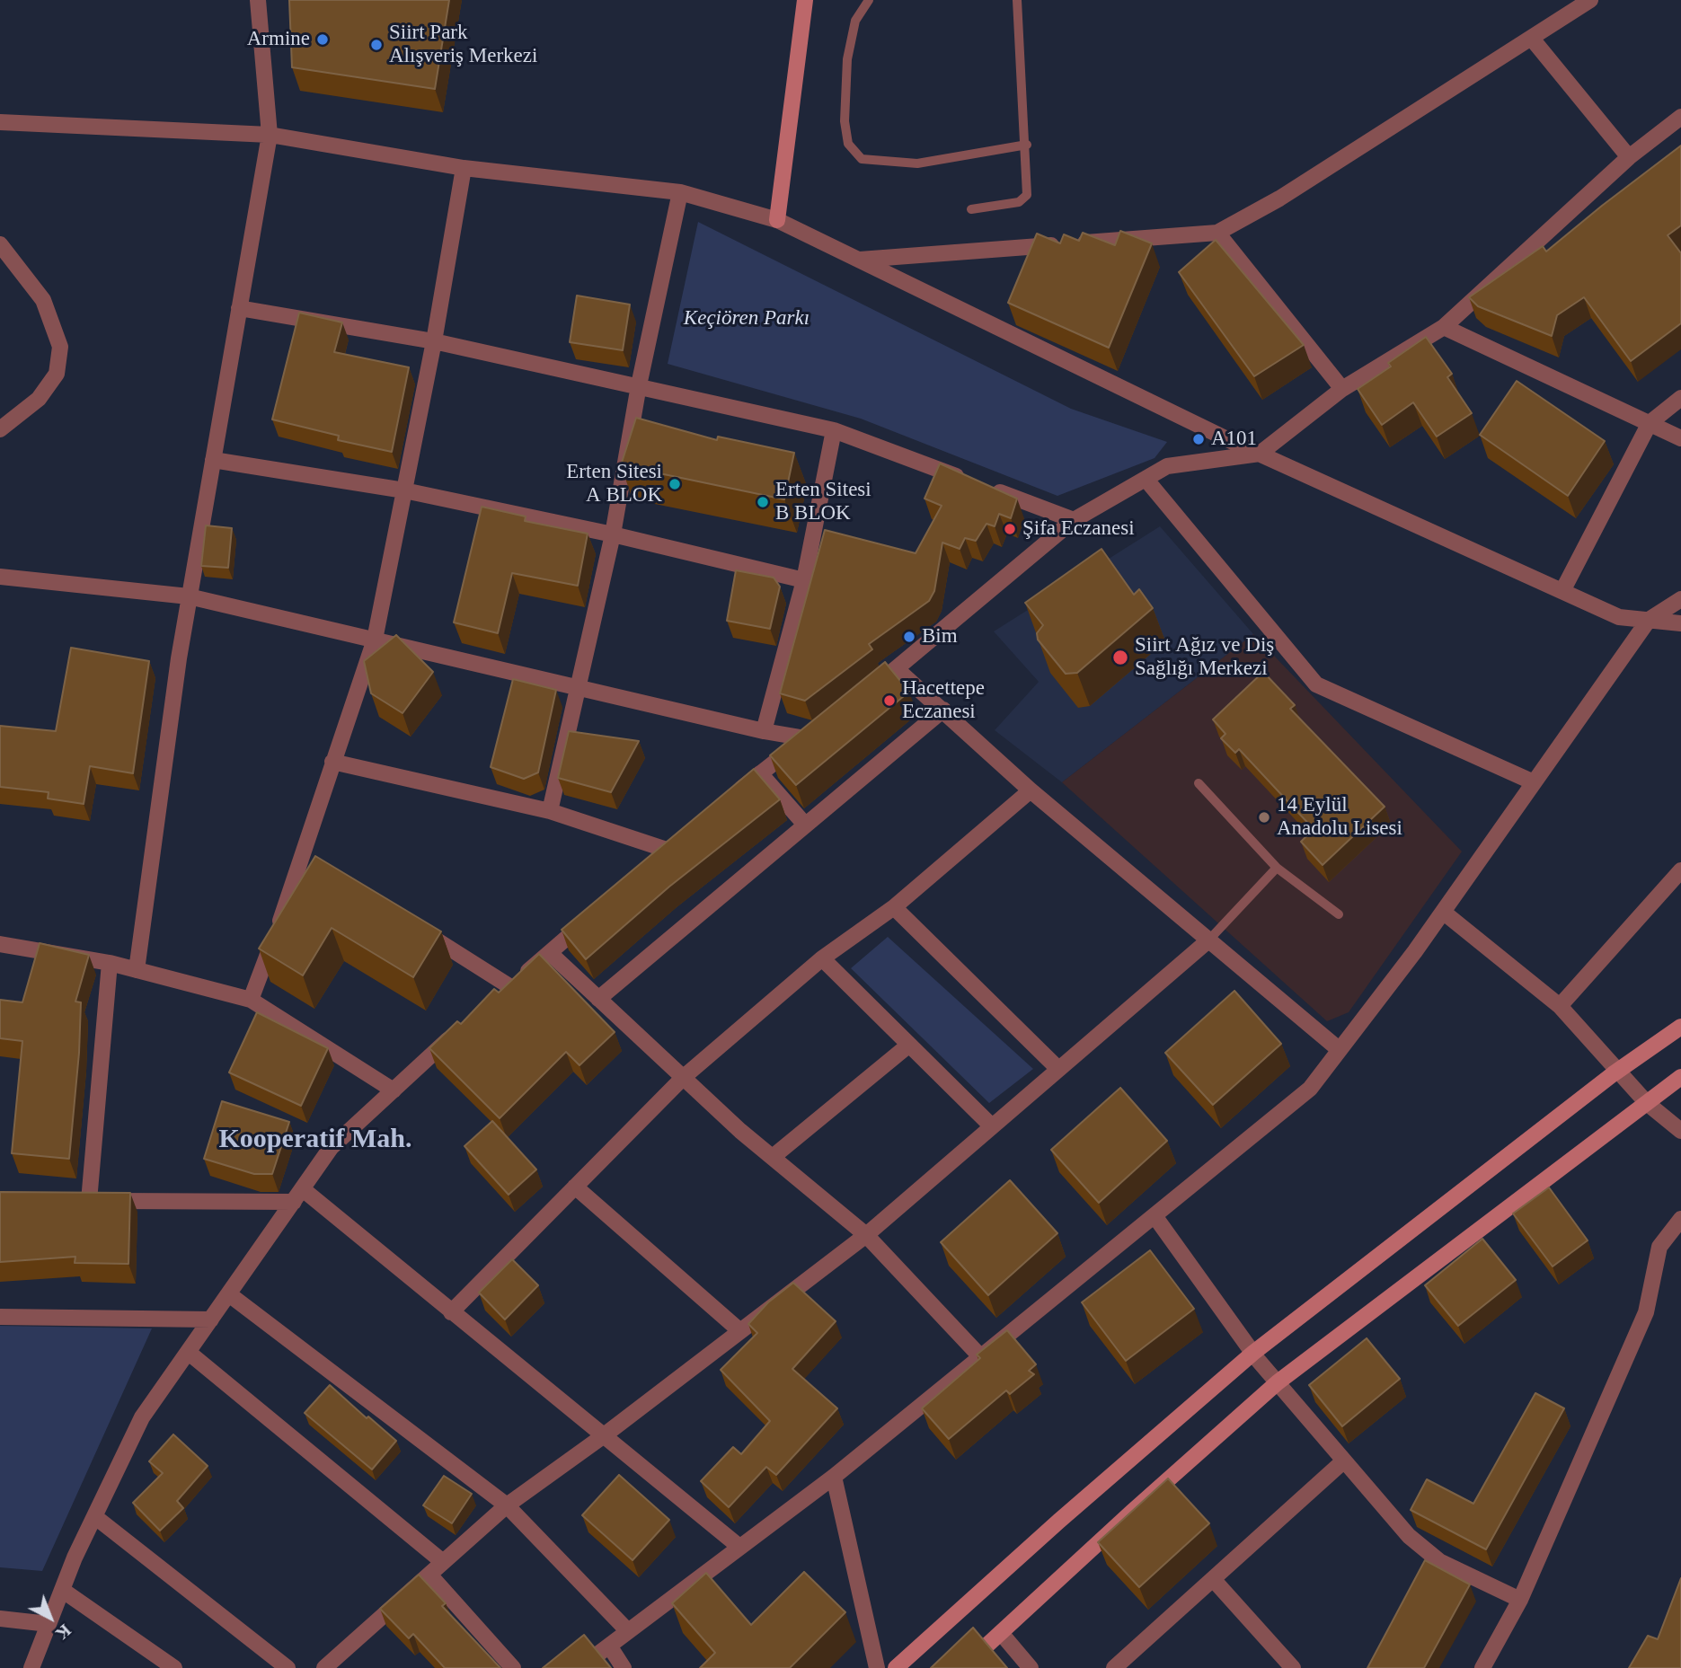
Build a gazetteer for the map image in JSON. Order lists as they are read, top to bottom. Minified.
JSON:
{"districts":["Kooperatif Mah."],"parks":["Keçiören Parkı"],"places":["Armine","Siirt Park Alışveriş Merkezi","A101","Erten Sitesi A BLOK","Erten Sitesi B BLOK","Şifa Eczanesi","Bim","Siirt Ağız ve Diş Sağlığı Merkezi","Hacettepe Eczanesi","14 Eylül Anadolu Lisesi"],"north":"bottom right"}
